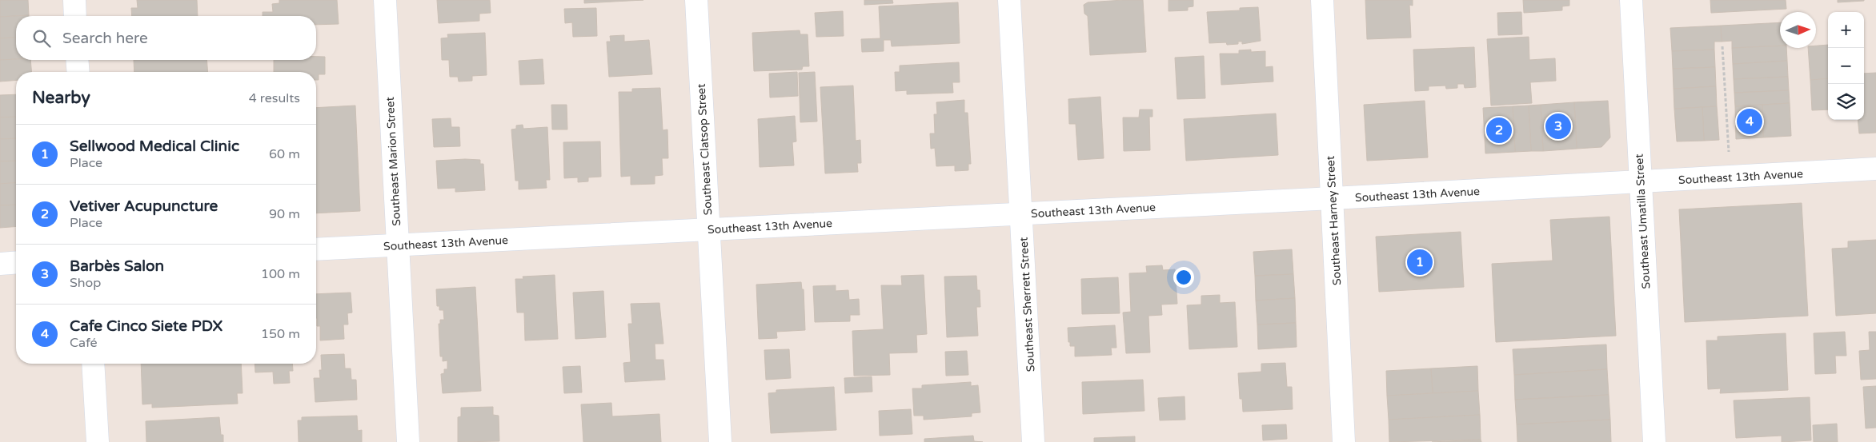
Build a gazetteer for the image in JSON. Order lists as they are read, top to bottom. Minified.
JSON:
{"streets":{"street":["Southeast Clatsop Street","Southeast Marion Street","Southeast 13th Avenue","Southeast Harney Street","Southeast Umatilla Street","Southeast Sherrett Street"]},"crossings":[["Southeast Clatsop Street","Southeast 13th Avenue"],["Southeast Marion Street","Southeast 13th Avenue"],["Southeast 13th Avenue","Southeast Harney Street"],["Southeast 13th Avenue","Southeast Umatilla Street"],["Southeast 13th Avenue","Southeast Sherrett Street"]],"north":"right","page":{"map_buttons":["+","−"],"search":"Search here","heading":["Nearby","4 results"],"pins":["4","3","2","1"],"list":[{"mark":"1","name":"Sellwood Medical Clinic","note":"Place","value":"60 m"},{"mark":"2","name":"Vetiver Acupuncture","note":"Place","value":"90 m"},{"mark":"3","name":"Barbès Salon","note":"Shop","value":"100 m"},{"mark":"4","name":"Cafe Cinco Siete PDX","note":"Café","value":"150 m"}]}}
